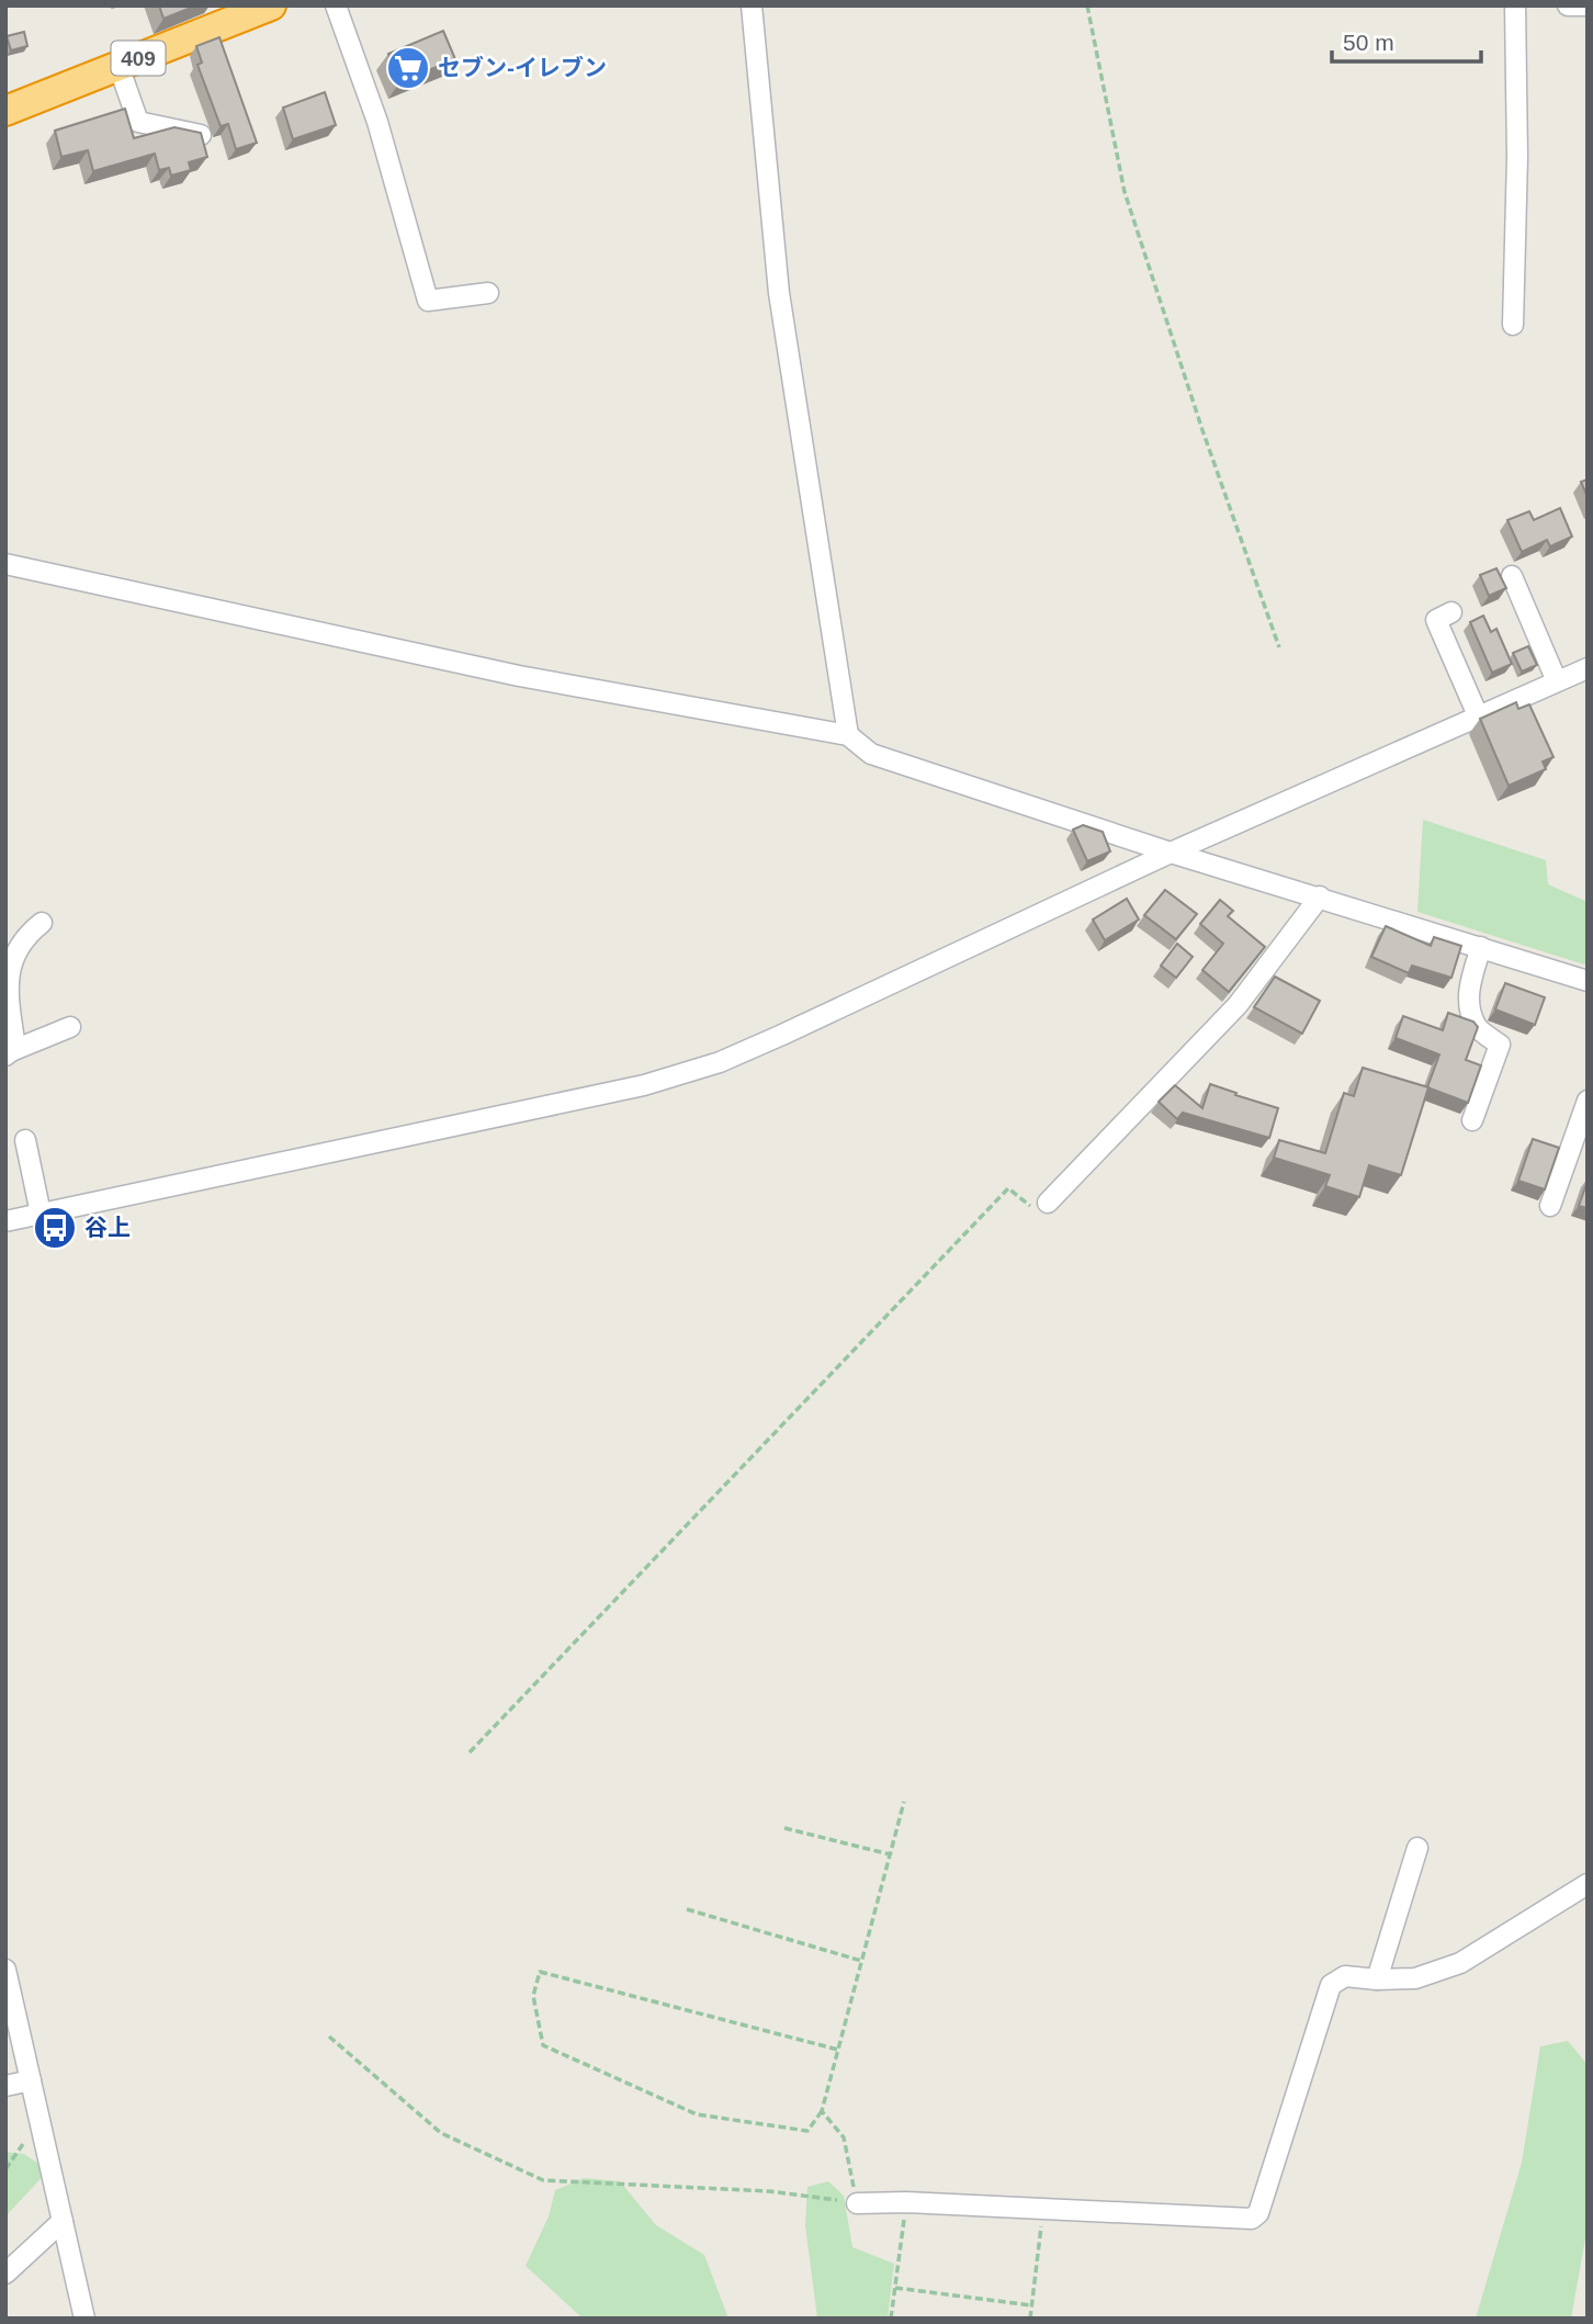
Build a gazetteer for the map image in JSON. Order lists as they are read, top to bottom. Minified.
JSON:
{"streets":{"highway":["409"]},"places":{"supermarket":["セブン-イレブン"],"bus stop":["谷上"]},"scale_bar":"50 m"}
